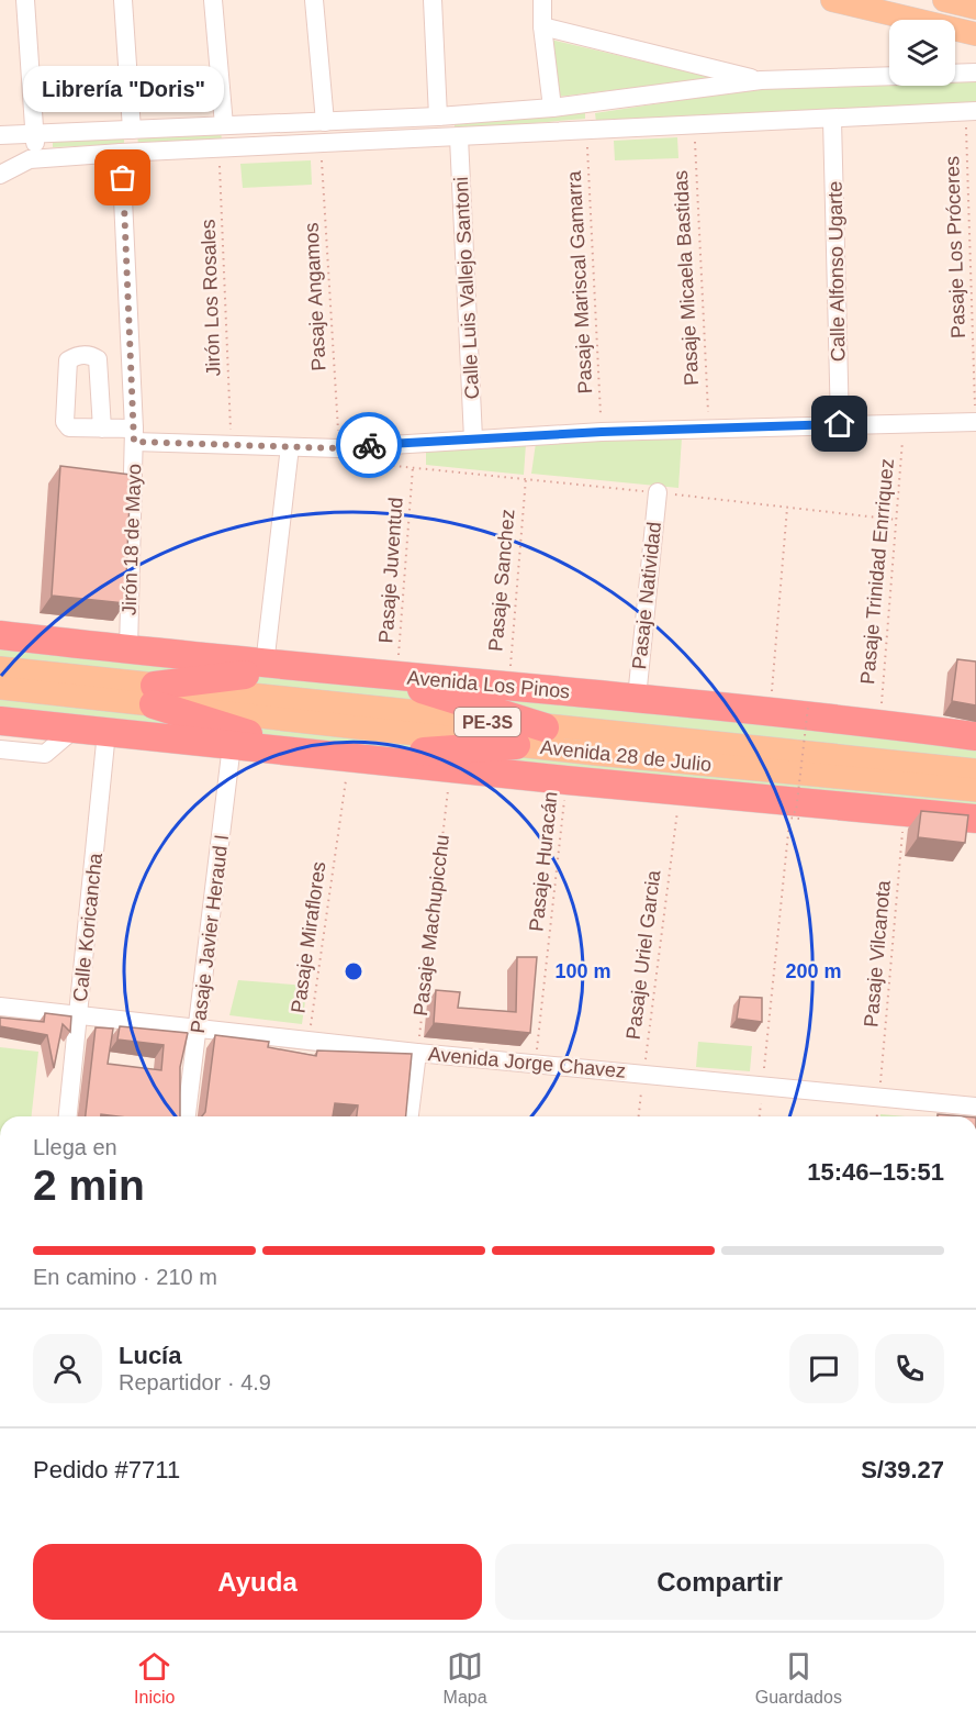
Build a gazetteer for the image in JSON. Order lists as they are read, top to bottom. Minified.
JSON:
{"streets":{"highway":["Avenida Los Pinos","Avenida 28 de Julio"],"main road":["PE-3S"],"street":["Calle Alfonso Ugarte","Calle Luis Vallejo Santoni","Jirón 18 de Mayo","Pasaje Natividad","Calle Koricancha","Pasaje Javier Heraud I","Avenida Jorge Chavez"],"path":["Pasaje Los Próceres","Pasaje Micaela Bastidas","Pasaje Mariscal Gamarra","Pasaje Angamos","Jirón Los Rosales","Pasaje Juventud","Pasaje Trinidad Enrriquez","Pasaje Sanchez","Pasaje Huracán","Pasaje Machupicchu","Pasaje Miraflores","Pasaje Vilcanota","Pasaje Uriel Garcia"]},"crossings":[["Jirón 18 de Mayo","Avenida Los Pinos"],["Pasaje Juventud","Avenida Los Pinos"],["Pasaje Trinidad Enrriquez","Avenida Los Pinos"],["Pasaje Sanchez","Avenida Los Pinos"],["Pasaje Natividad","Avenida Los Pinos"],["Avenida 28 de Julio","Pasaje Huracán"],["Avenida 28 de Julio","Pasaje Machupicchu"],["Avenida 28 de Julio","Calle Koricancha"],["Avenida 28 de Julio","Pasaje Javier Heraud I"],["Avenida 28 de Julio","Pasaje Miraflores"],["Avenida 28 de Julio","Pasaje Vilcanota"],["Avenida 28 de Julio","Pasaje Uriel Garcia"],["Pasaje Huracán","Avenida Jorge Chavez"],["Pasaje Machupicchu","Avenida Jorge Chavez"],["Calle Koricancha","Avenida Jorge Chavez"],["Pasaje Javier Heraud I","Avenida Jorge Chavez"],["Pasaje Miraflores","Avenida Jorge Chavez"],["Pasaje Vilcanota","Avenida Jorge Chavez"],["Pasaje Uriel Garcia","Avenida Jorge Chavez"]],"places":["Librería \"Doris\""],"page":{"bubble":"Librería \"Doris\"","heading":["2 min","Llega en","15:46–15:51"],"panel":["Lucía","Repartidor · 4.9","Pedido #7711","S/39.27"],"bar":"En camino · 210 m","buttons":["Ayuda","Compartir"],"tabs":["Inicio","Mapa","Guardados"]},"rings":["100 m","200 m"]}
